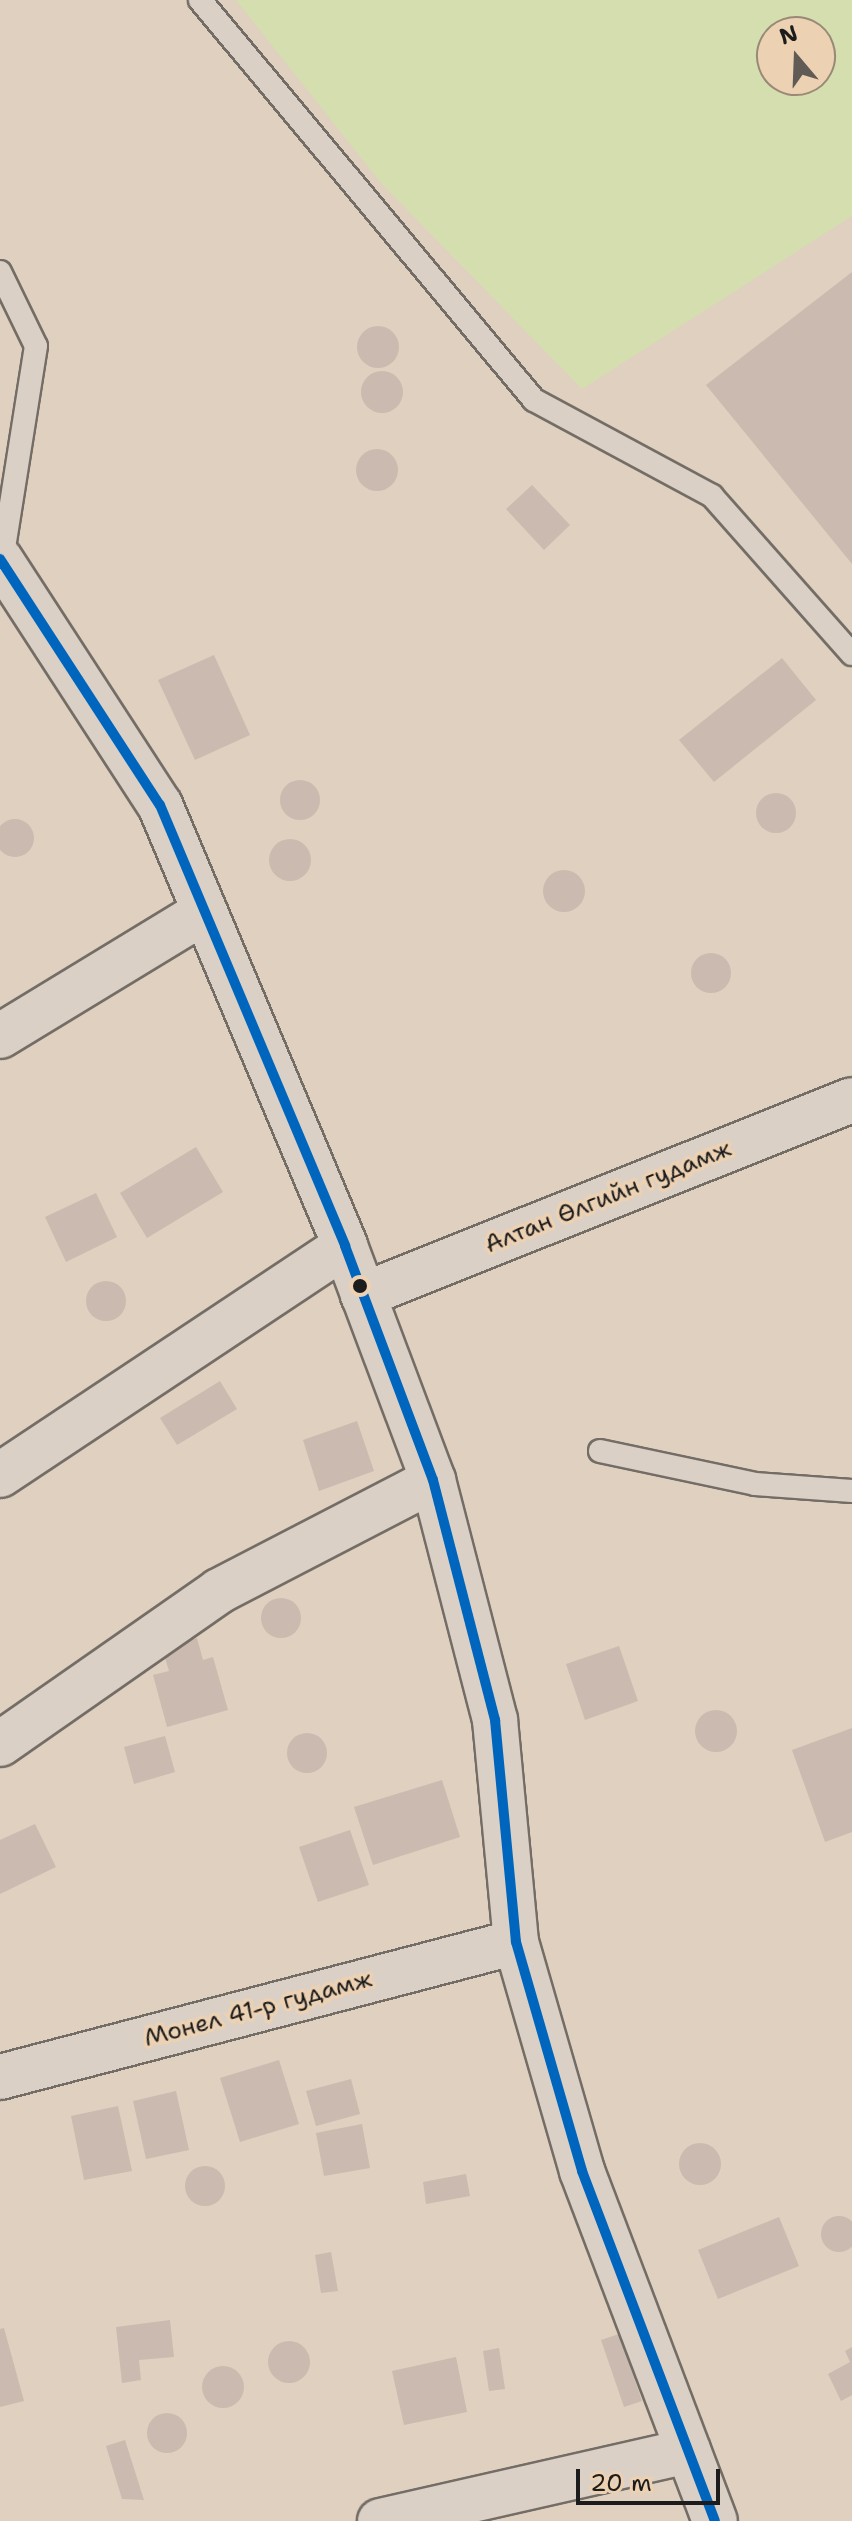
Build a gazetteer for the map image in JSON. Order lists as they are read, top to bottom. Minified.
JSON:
{"streets":{"main road":["Алтан Өлгийн гудамж","Монел 41-р гудамж"]},"scale_bar":"20 m","north":"top"}
